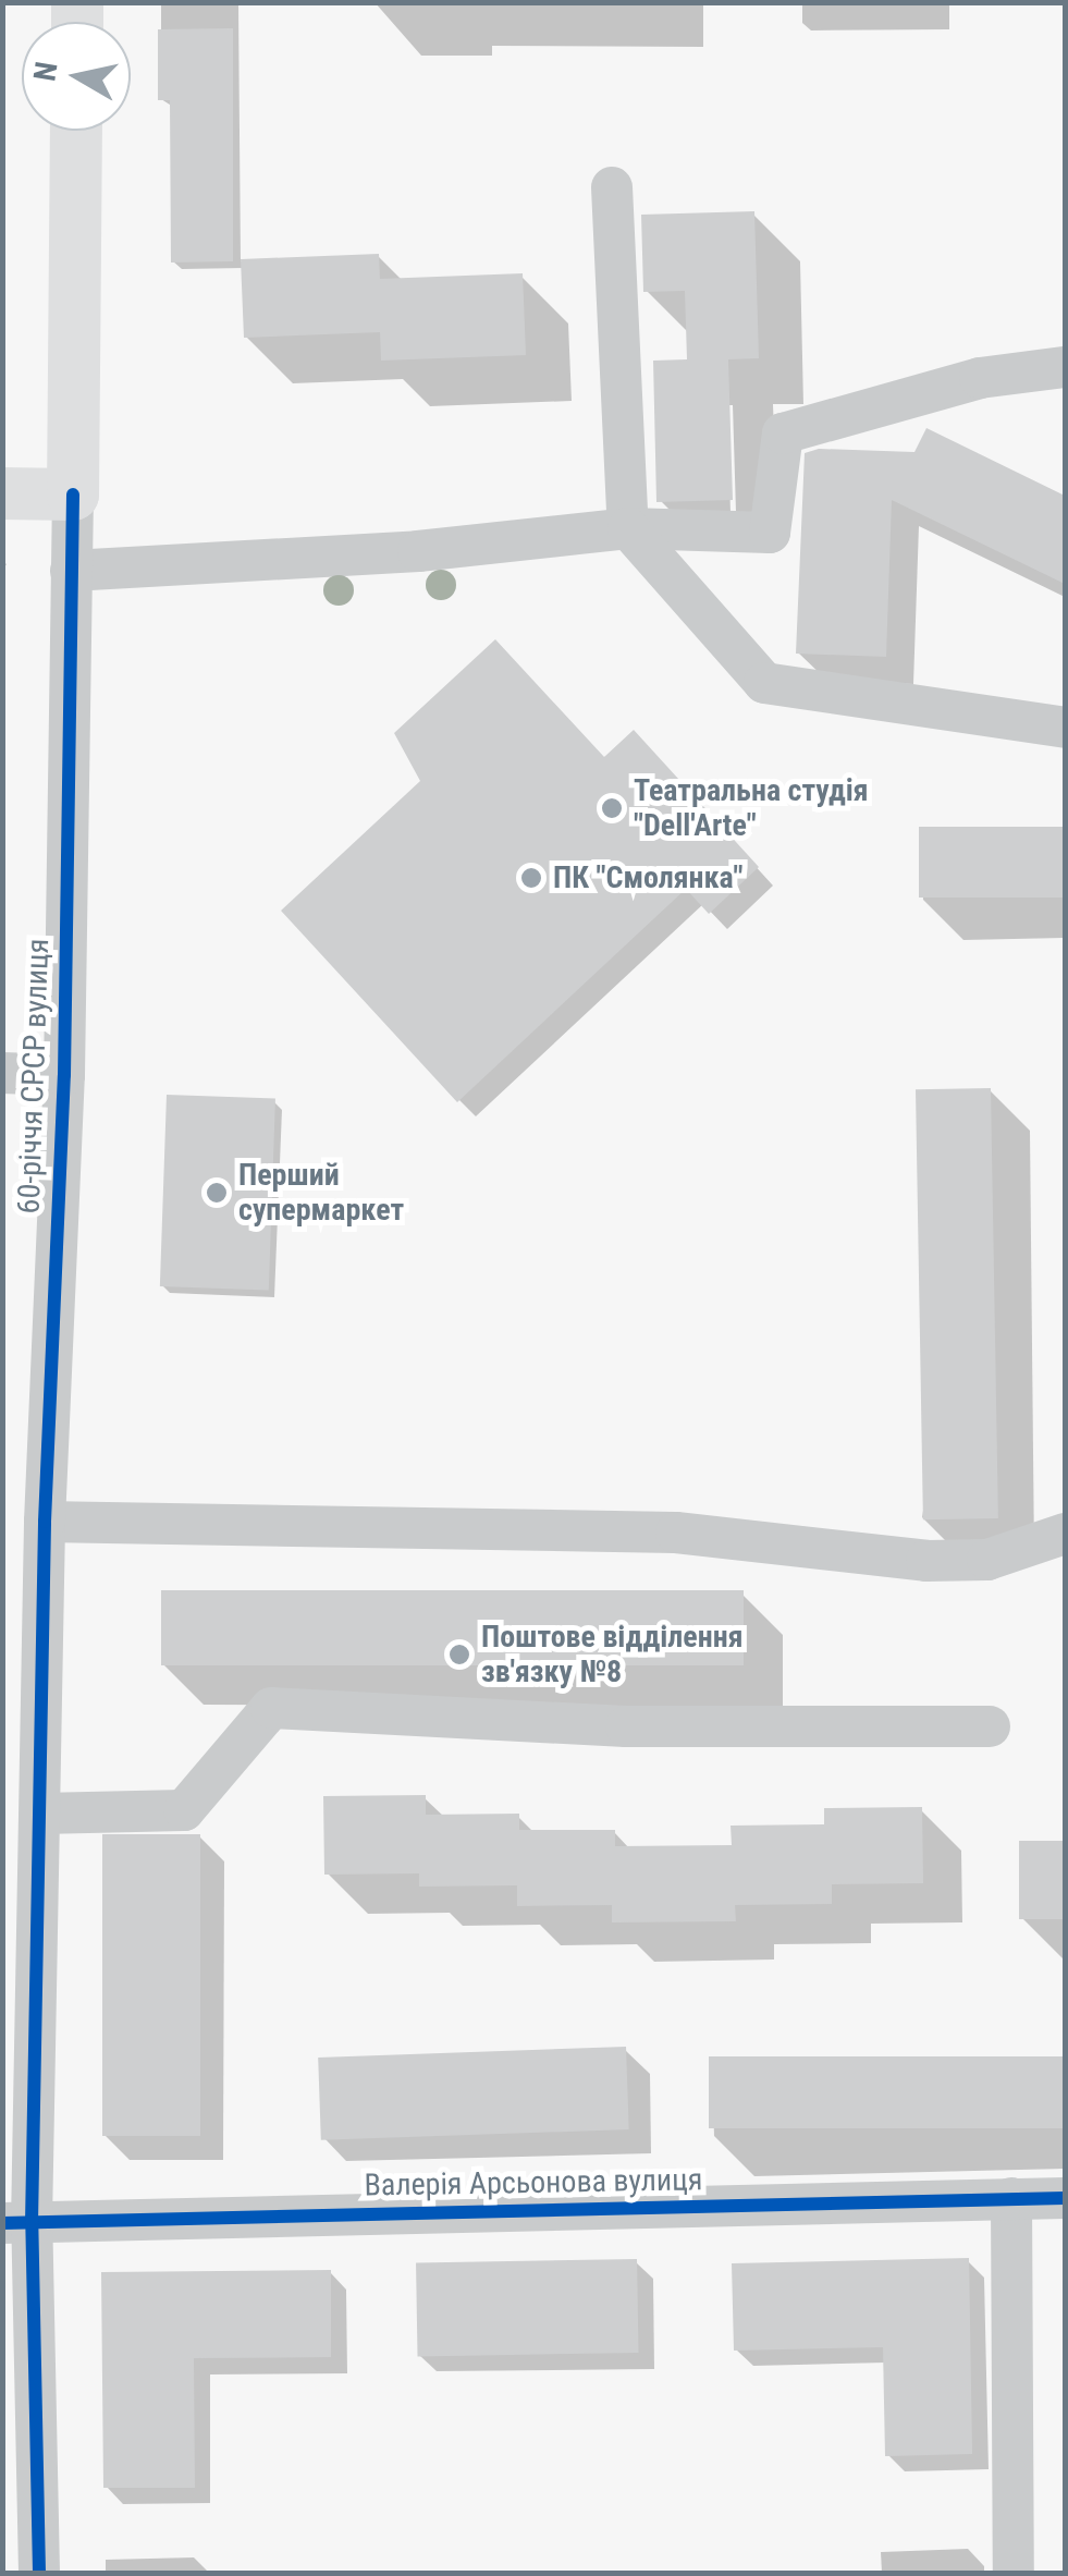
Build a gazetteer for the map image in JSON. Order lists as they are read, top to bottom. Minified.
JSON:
{"streets":{"main road":["60-річчя СРСР вулиця"],"street":["Валерія Арсьонова вулиця"]},"crossings":[["60-річчя СРСР вулиця","Валерія Арсьонова вулиця"]],"places":["Театральна студiя \"Dell'Arte\"","ПК \"Смолянка\"","Перший супермаркет","Поштове відділення зв'язку №8"],"north":"left"}
